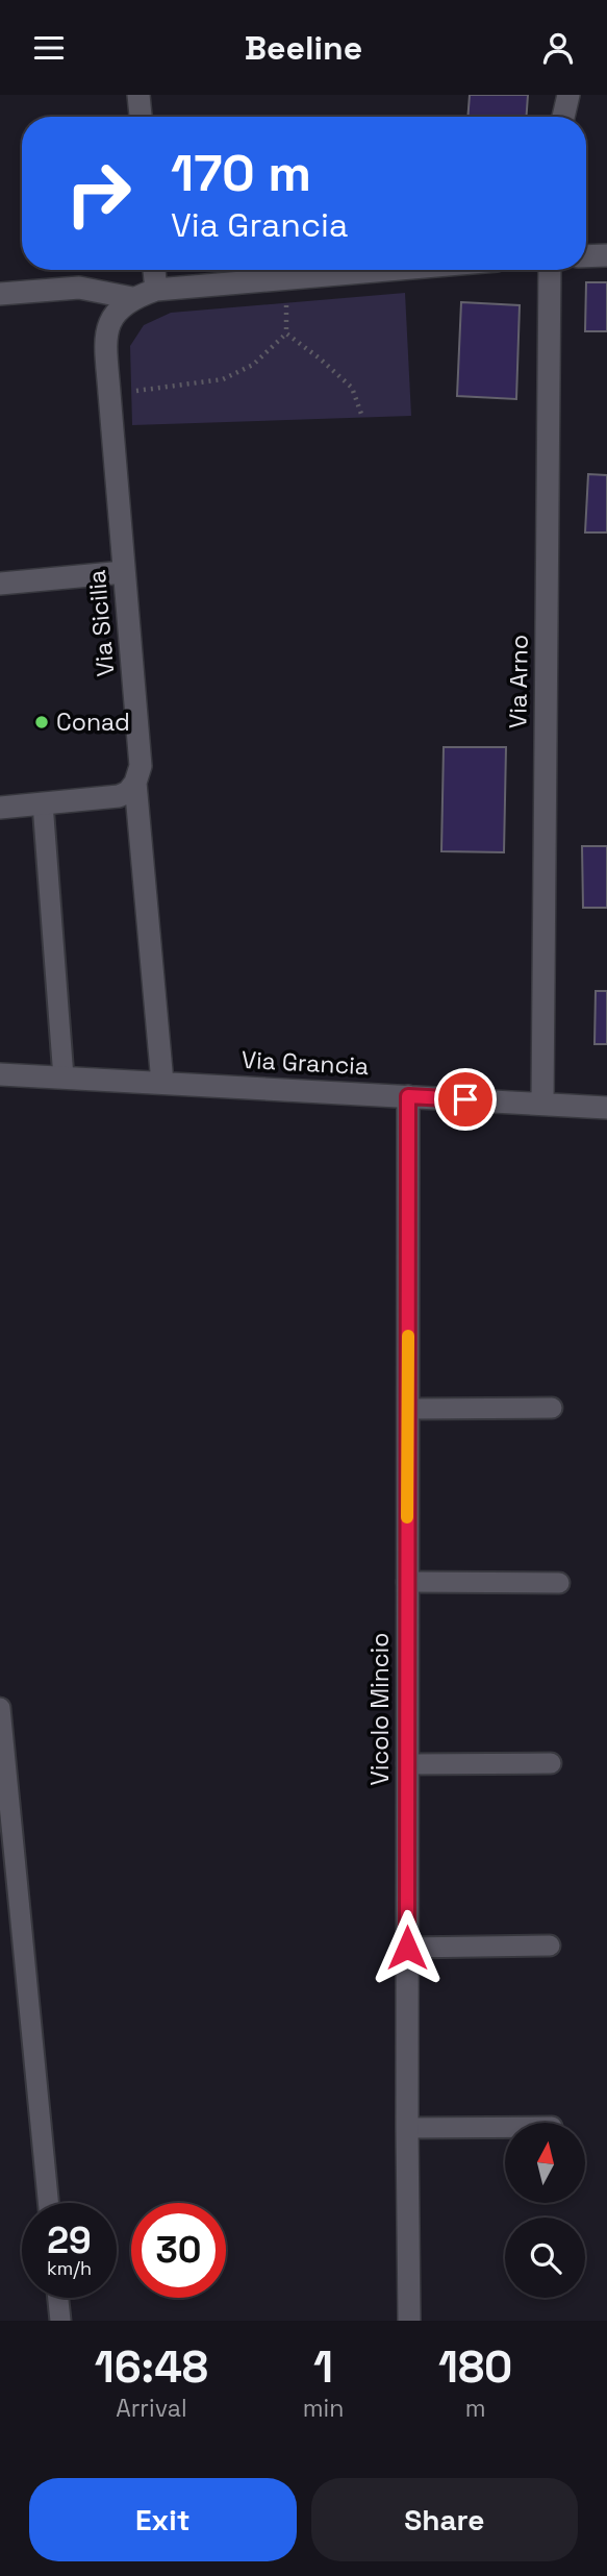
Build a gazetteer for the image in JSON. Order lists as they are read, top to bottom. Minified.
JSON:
{"streets":{"street":["Via Sicilia","Via Arno","Via Grancia","Vicolo Mincio"]},"crossings":[["Via Sicilia","Via Grancia"],["Via Arno","Via Grancia"],["Via Grancia","Vicolo Mincio"]],"places":["Conad"],"north":"top","page":{"header":"Beeline","turn":["170 m","Via Grancia"],"speed":"29 km/h","limit":"30","eta":["16:48","Arrival","1","min","180","m"],"buttons":["Exit","Share"]}}
